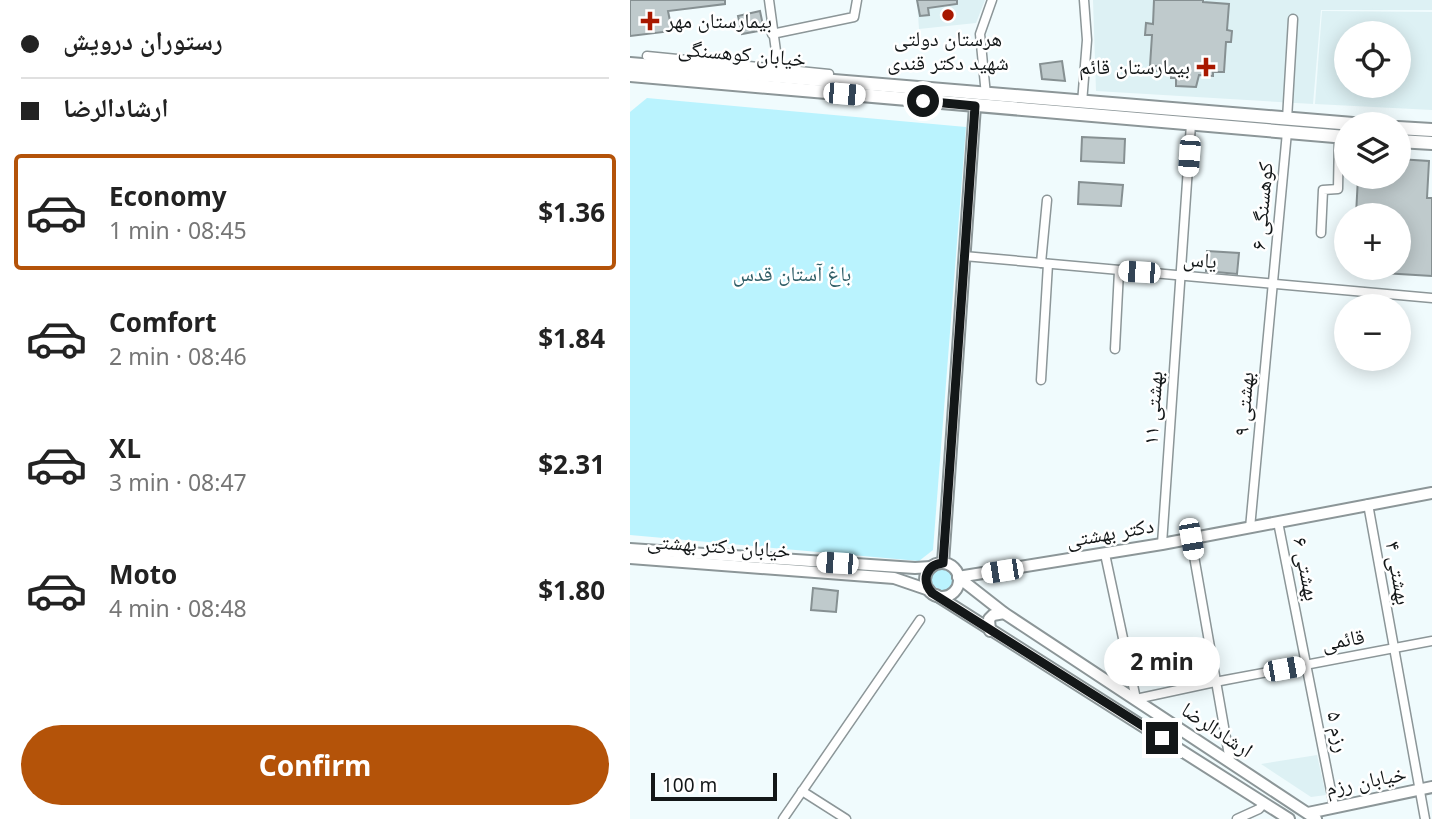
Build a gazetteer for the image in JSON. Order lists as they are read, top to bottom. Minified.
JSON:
{"streets":{"main road":["خیابان کوهسنگی"],"street":["کوهسنگی ۶","یاس","بهشتی ۹","بهشتی ۱۱","دکتر بهشتی","خیابان دکتر بهشتی","بهشتی ۶","بهشتی ۴","قائمی","ارشادالرضا","رزم ۵","خیابان رزم"]},"crossings":[["خیابان کوهسنگی","کوهسنگی ۶"],["خیابان کوهسنگی","بهشتی ۱۱"],["کوهسنگی ۶","یاس"],["کوهسنگی ۶","بهشتی ۹"],["یاس","بهشتی ۹"],["یاس","بهشتی ۱۱"],["بهشتی ۹","دکتر بهشتی"],["بهشتی ۱۱","دکتر بهشتی"],["دکتر بهشتی","خیابان دکتر بهشتی"],["دکتر بهشتی","بهشتی ۶"],["دکتر بهشتی","بهشتی ۴"],["دکتر بهشتی","ارشادالرضا"],["خیابان دکتر بهشتی","ارشادالرضا"],["بهشتی ۶","قائمی"],["بهشتی ۶","رزم ۵"],["بهشتی ۴","قائمی"],["بهشتی ۴","خیابان رزم"],["قائمی","ارشادالرضا"],["قائمی","رزم ۵"],["ارشادالرضا","خیابان رزم"],["رزم ۵","خیابان رزم"]],"parks":["باغ آستان قدس"],"places":{"other":["هرستان دولتی شهید دکتر قندی"],"health":["بیمارستان مهر","بیمارستان قائم"]},"scale_bar":"100 m","page":{"banner":["رستوران درویش","ارشادالرضا"],"map_buttons":["+","−"],"list":[{"name":"Economy","note":"1 min · 08:45","value":"$1.36"},{"name":"Comfort","note":"2 min · 08:46","value":"$1.84"},{"name":"XL","note":"3 min · 08:47","value":"$2.31"},{"name":"Moto","note":"4 min · 08:48","value":"$1.80"}],"bubble":"2 min","buttons":"Confirm","scale":"100 m"}}
